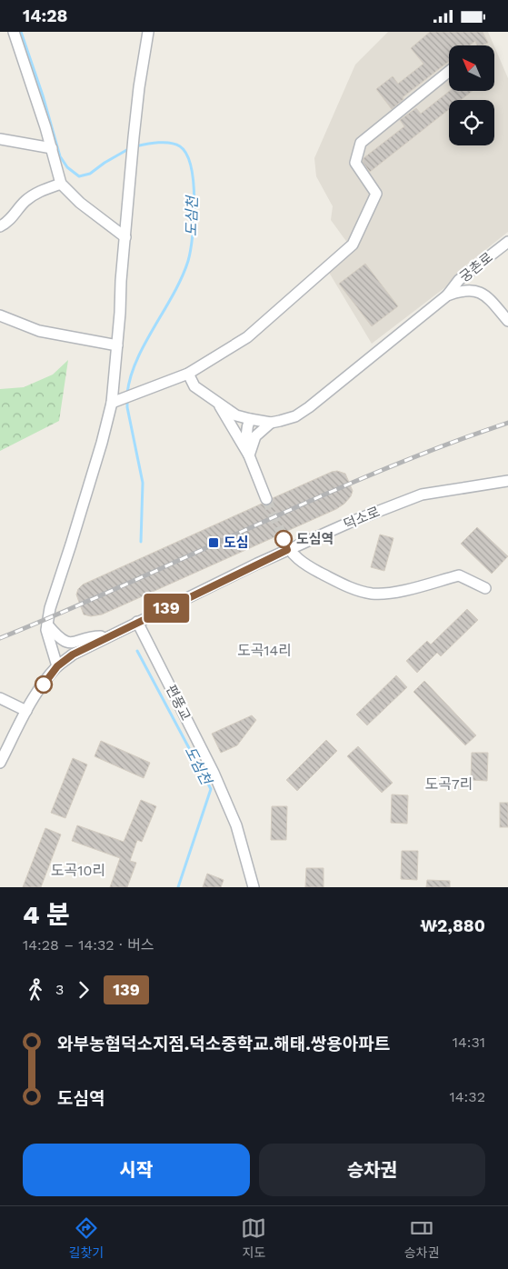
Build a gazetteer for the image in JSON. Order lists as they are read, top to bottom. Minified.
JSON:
{"streets":{"street":["궁촌로","덕소로","편풍교"]},"crossings":[["덕소로","편풍교"]],"districts":["도곡14리","도곡7리","도곡10리"],"water":["도심천"],"places":{"other":["도심역"],"transit":["도심"]},"lines":["bus line 139"],"north":"top left","page":{"status":"14:28","on_map":"139","heading":["4 분","14:28 – 14:32 · 버스","₩2,880"],"legs":["3","139"],"list":[{"name":"와부농협덕소지점.덕소중학교.해태.쌍용아파트","value":"14:31"},{"name":"도심역","value":"14:32"}],"buttons":["시작","승차권"],"tabs":["길찾기","지도","승차권"]}}
